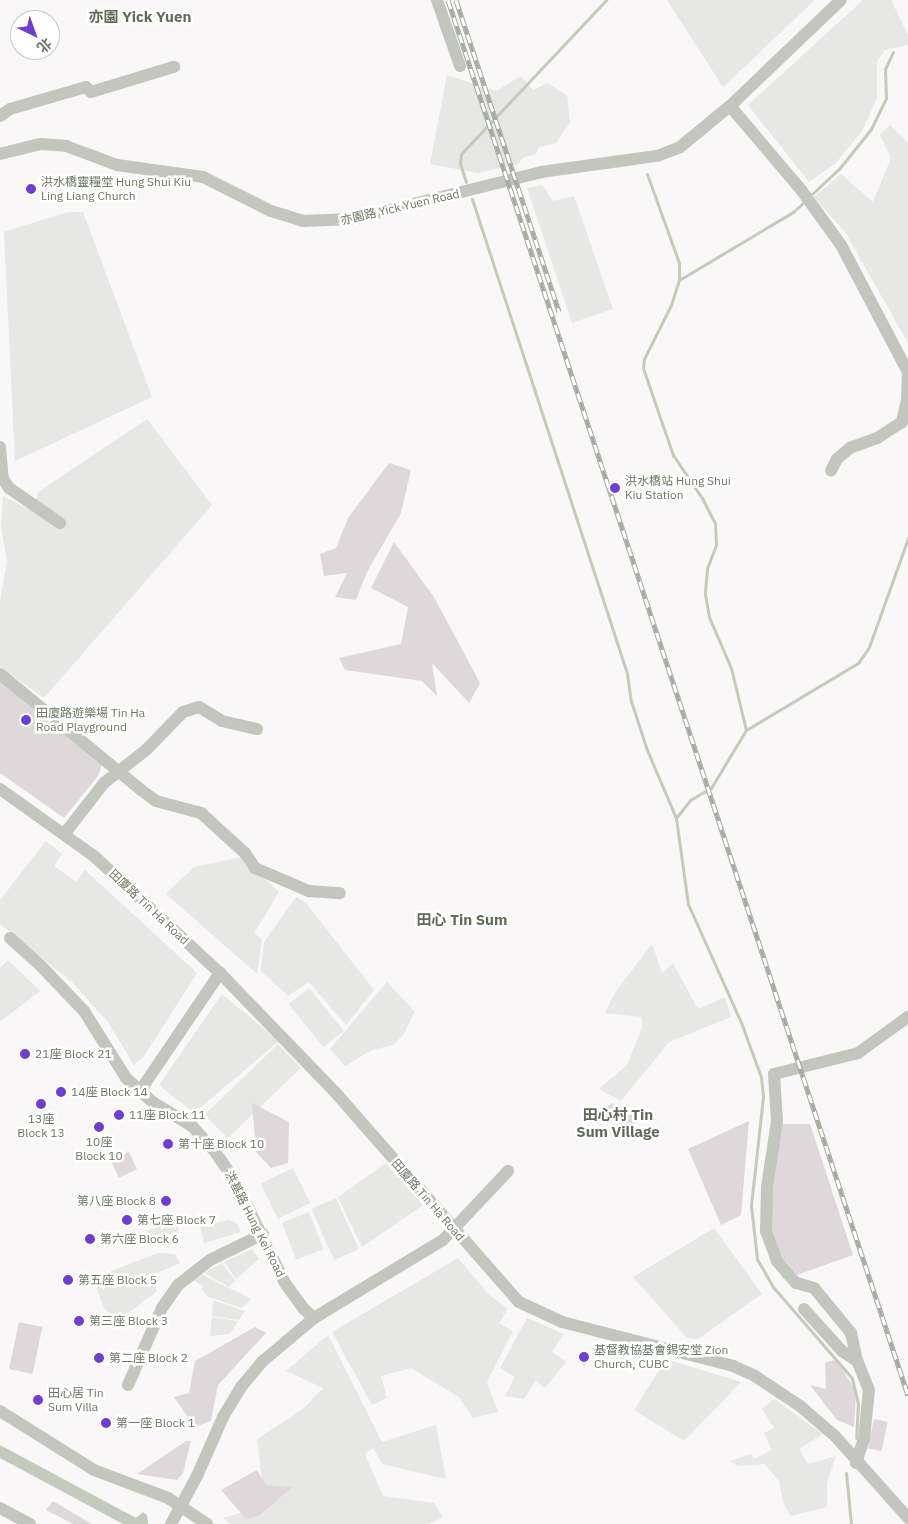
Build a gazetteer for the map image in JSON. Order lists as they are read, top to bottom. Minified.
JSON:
{"streets":{"street":["亦園路 Yick Yuen Road","田廈路 Tin Ha Road","洪基路 Hung Kei Road"]},"districts":["亦園 Yick Yuen","田心 Tin Sum","田心村 Tin Sum Village"],"places":["洪水橋靈糧堂 Hung Shui Kiu Ling Liang Church","洪水橋站 Hung Shui Kiu Station","田廈路遊樂場 Tin Ha Road Playground","21座 Block 21","14座 Block 14","13座 Block 13","11座 Block 11","10座 Block 10","第十座 Block 10","第八座 Block 8","第七座 Block 7","第六座 Block 6","第五座 Block 5","第三座 Block 3","基督教協基會錫安堂 Zion Church, CUBC","第二座 Block 2","田心居 Tin Sum Villa","第一座 Block 1"],"north":"bottom right"}
